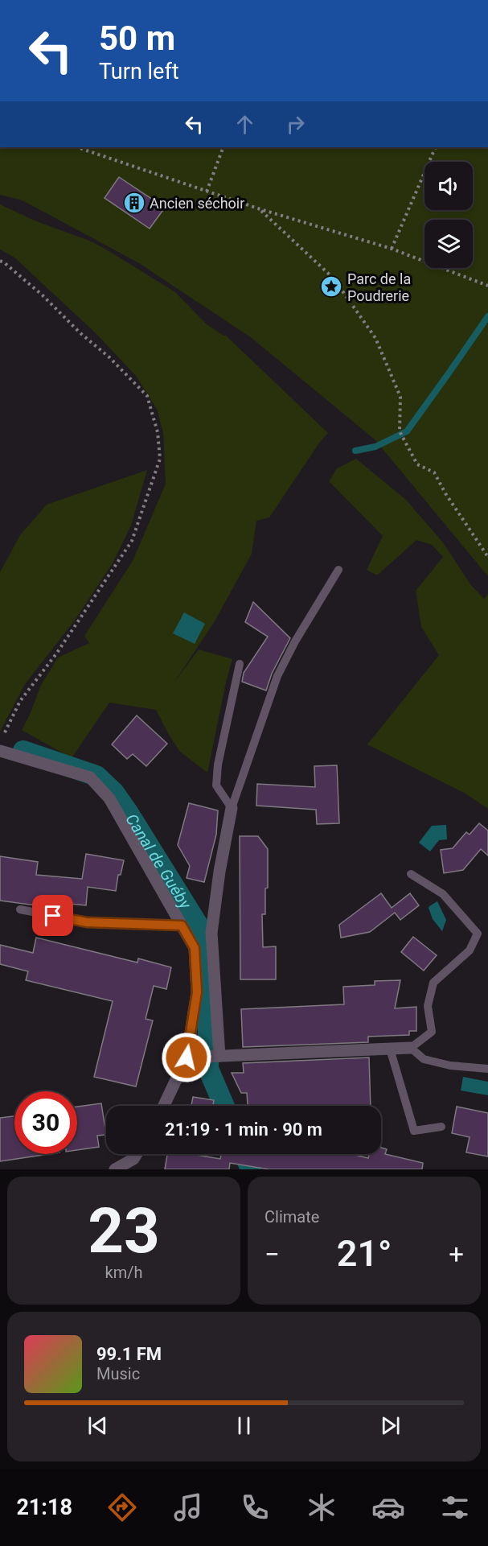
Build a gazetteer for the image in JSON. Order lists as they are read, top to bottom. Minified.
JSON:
{"water":["Canal de Guéby"],"places":{"building":["Ancien séchoir"],"place":["Parc de la Poudrerie"]},"page":{"turn":["50 m","Turn left"],"limit":"30","trip":"21:19 · 1 min · 90 m","tile":[["23","km/h"],"Climate"],"heat":["−","21°","+"],"song":["99.1 FM","Music"],"tabs":"21:18"}}
